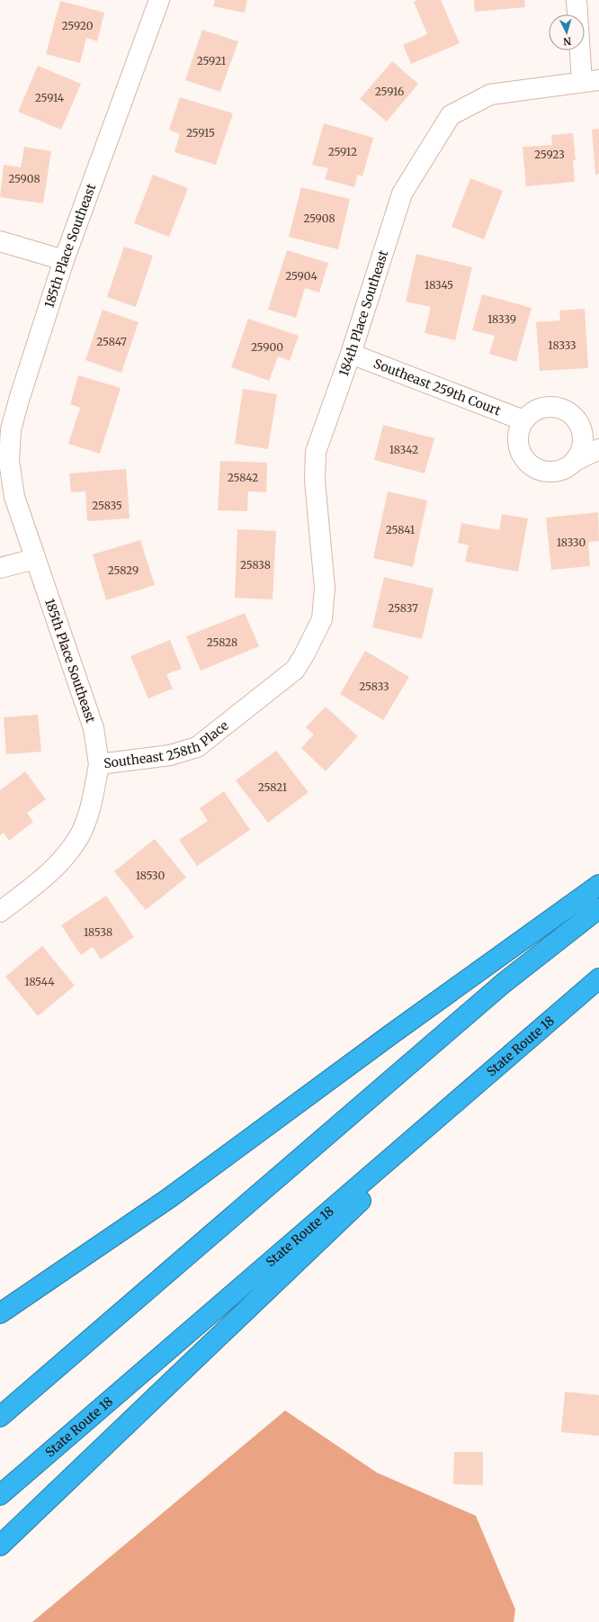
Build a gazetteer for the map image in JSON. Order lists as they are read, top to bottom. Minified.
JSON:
{"streets":{"highway":["State Route 18"],"street":["185th Place Southeast","184th Place Southeast","Southeast 259th Court","Southeast 258th Place"]},"crossings":[["185th Place Southeast","Southeast 258th Place"],["184th Place Southeast","Southeast 259th Court"],["184th Place Southeast","Southeast 258th Place"]],"house_numbers":["25920","25921","25916","25914","25915","25912","25923","25908","25908","25904","18345","18339","25847","18333","25900","18342","25842","25835","25841","18330","25838","25829","25837","25828","25833","25821","18530","18538","18544"],"north":"bottom"}
